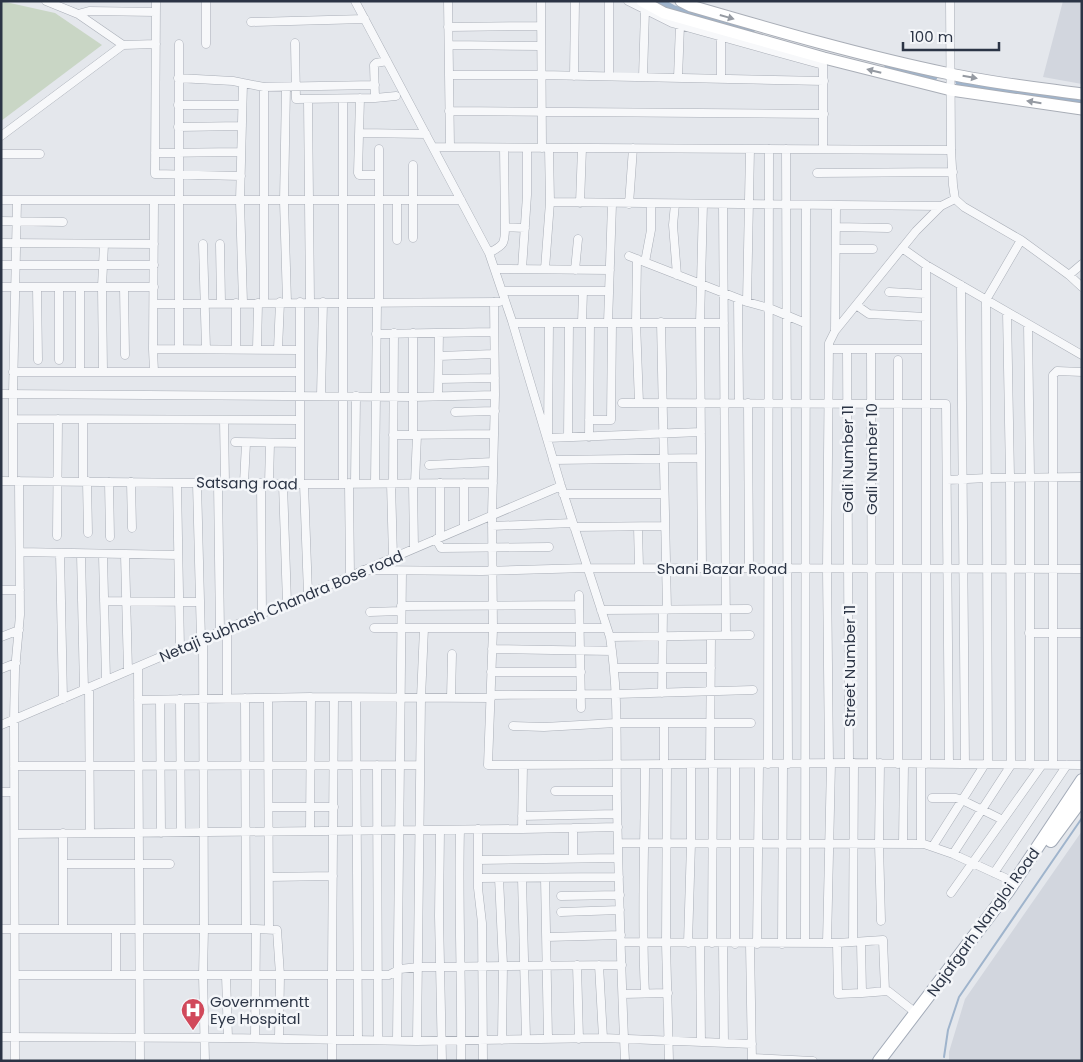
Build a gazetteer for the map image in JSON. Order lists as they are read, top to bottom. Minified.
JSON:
{"streets":{"main road":["Najafgarh Nangloi Road"],"street":["Gali Number 11","Gali Number 10","Satsang road","Shani Bazar Road","Netaji Subhash Chandra Bose road","Street Number 11"]},"crossings":[["Gali Number 11","Shani Bazar Road"],["Gali Number 11","Street Number 11"],["Gali Number 10","Shani Bazar Road"],["Shani Bazar Road","Netaji Subhash Chandra Bose road"],["Shani Bazar Road","Street Number 11"]],"places":{"hospital":["Governmentt Eye Hospital"]},"scale_bar":"100 m"}
